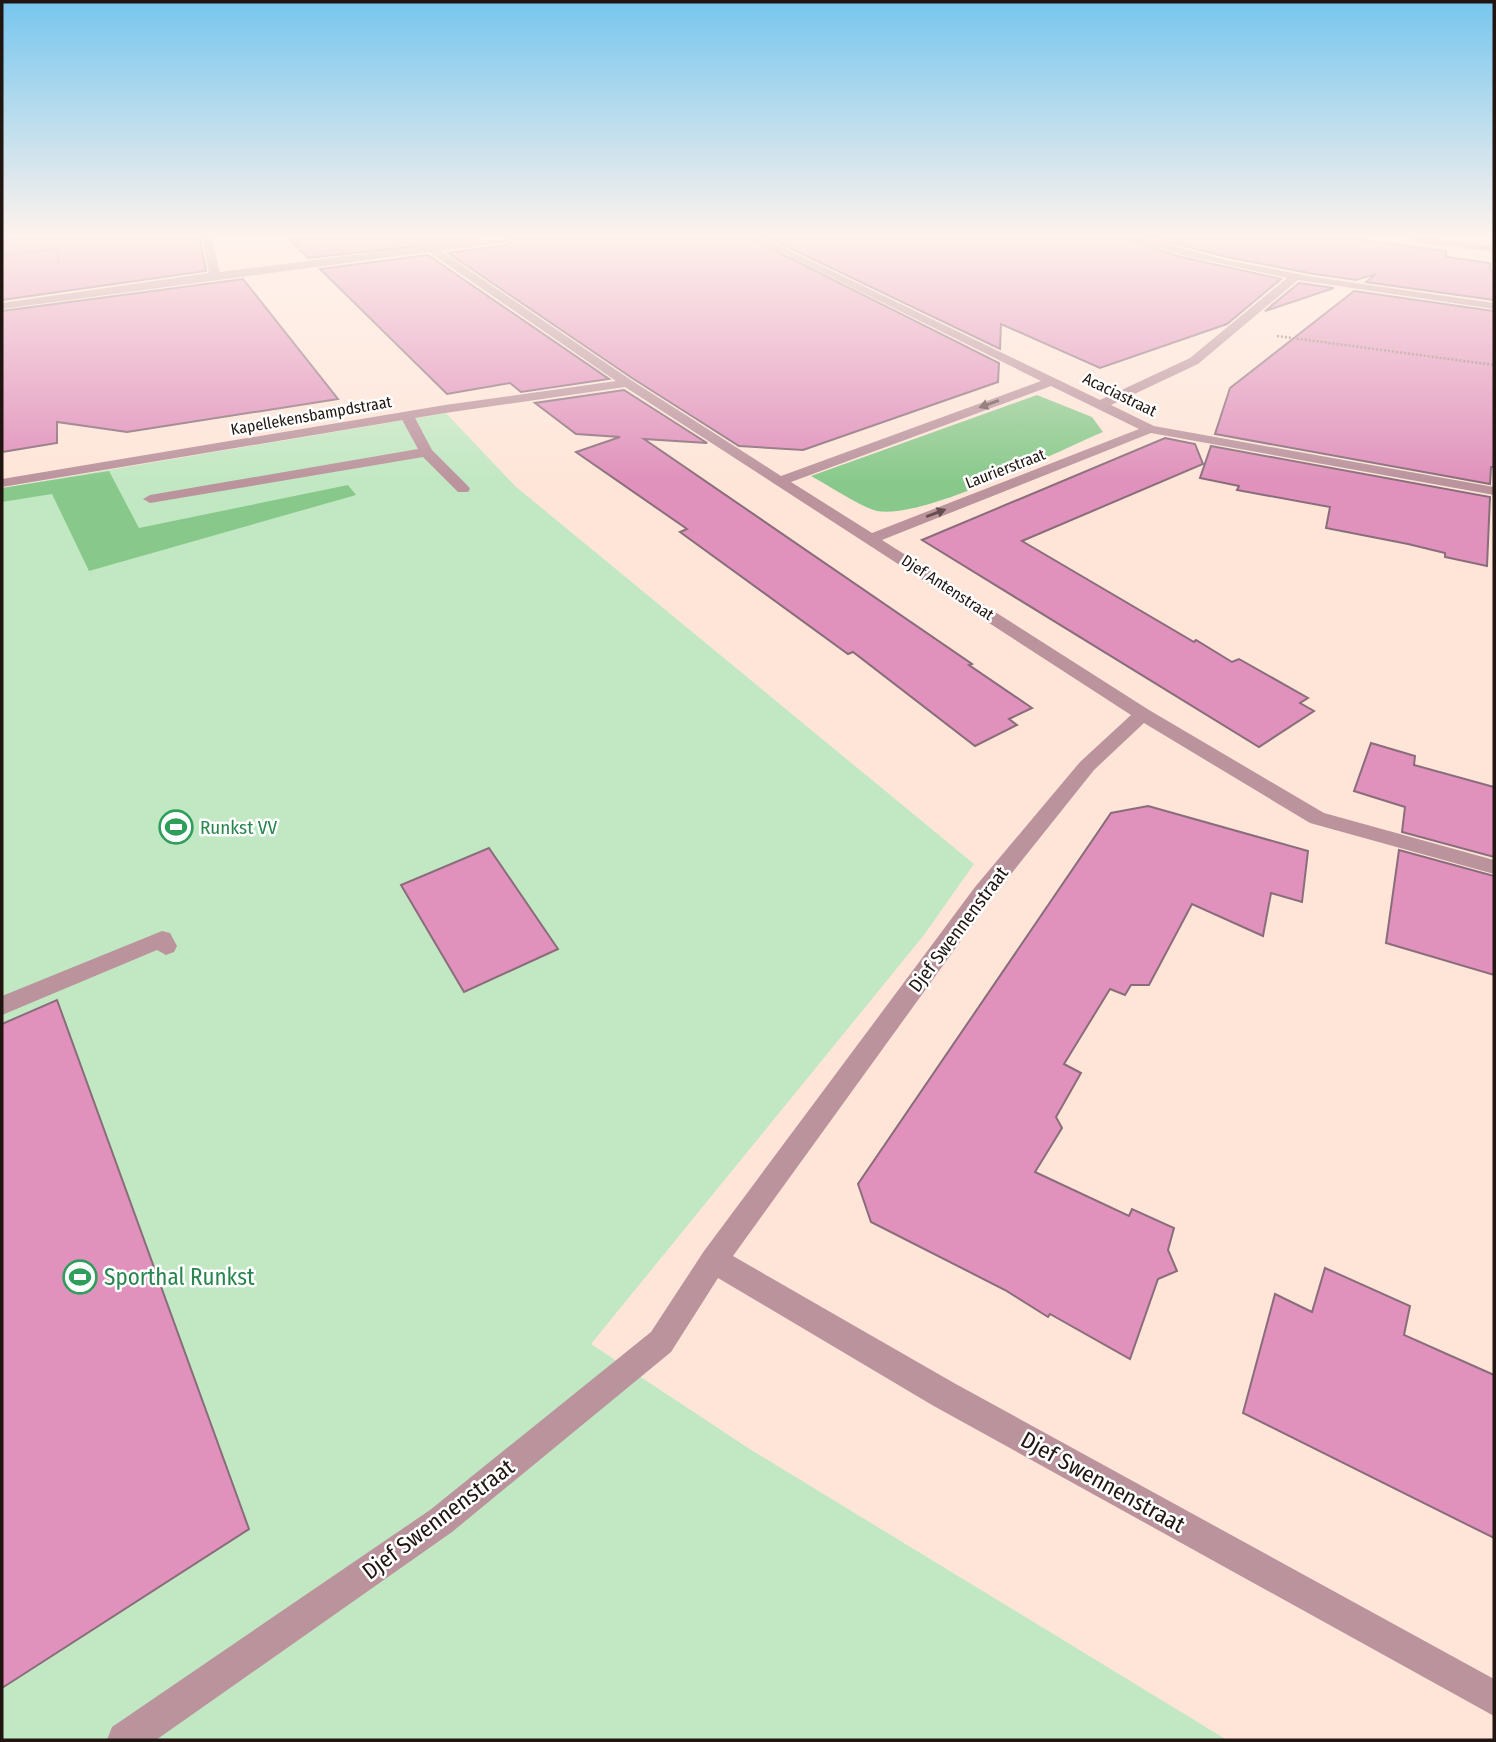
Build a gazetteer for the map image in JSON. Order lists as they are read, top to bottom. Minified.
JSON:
{"streets":{"street":["Acaciastraat","Kapellekensbampdstraat","Laurierstraat","Djef Antenstraat","Djef Swennenstraat"]},"crossings":[["Acaciastraat","Laurierstraat"],["Kapellekensbampdstraat","Djef Antenstraat"],["Laurierstraat","Djef Antenstraat"],["Djef Antenstraat","Djef Swennenstraat"]],"places":{"sports":["Runkst VV","Sporthal Runkst"]}}
